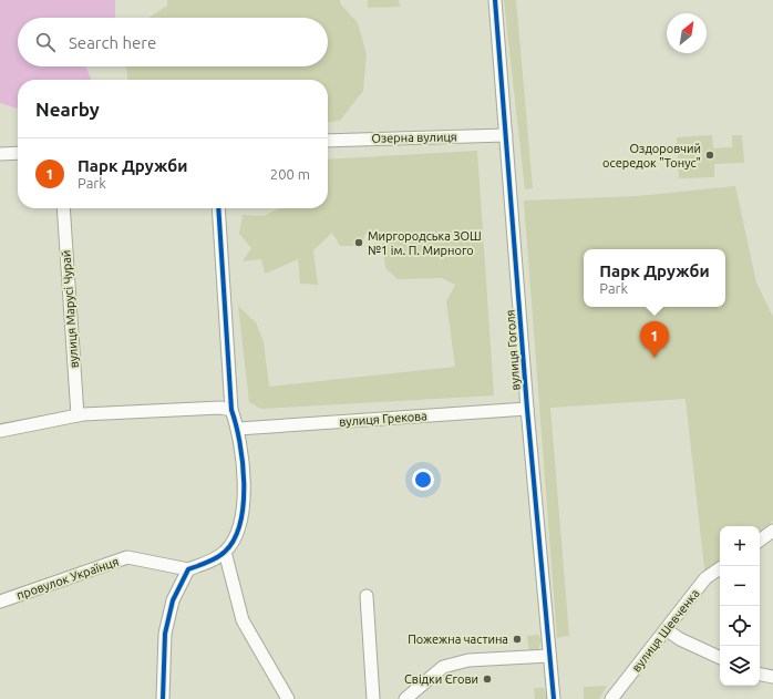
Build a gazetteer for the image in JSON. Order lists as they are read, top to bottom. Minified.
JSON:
{"streets":{"street":["Озерна вулиця","вулиця Марусі Чурай","вулиця Гоголя","вулиця Грекова","провулок Українця","вулиця Шевченка"]},"crossings":[["Озерна вулиця","вулиця Гоголя"],["вулиця Гоголя","вулиця Грекова"]],"places":["Оздоровчий осередок \"Тонус\"","Миргородська ЗОШ №1 ім. П. Мирного","Пожежна частина","Свідки Єгови"],"north":"top right","page":{"search":"Search here","heading":"Nearby","list":[{"mark":"1","name":"Парк Дружби","note":"Park","value":"200 m"}],"popup":["Парк Дружби","Park"],"pins":"1","map_buttons":["+","−"]}}
